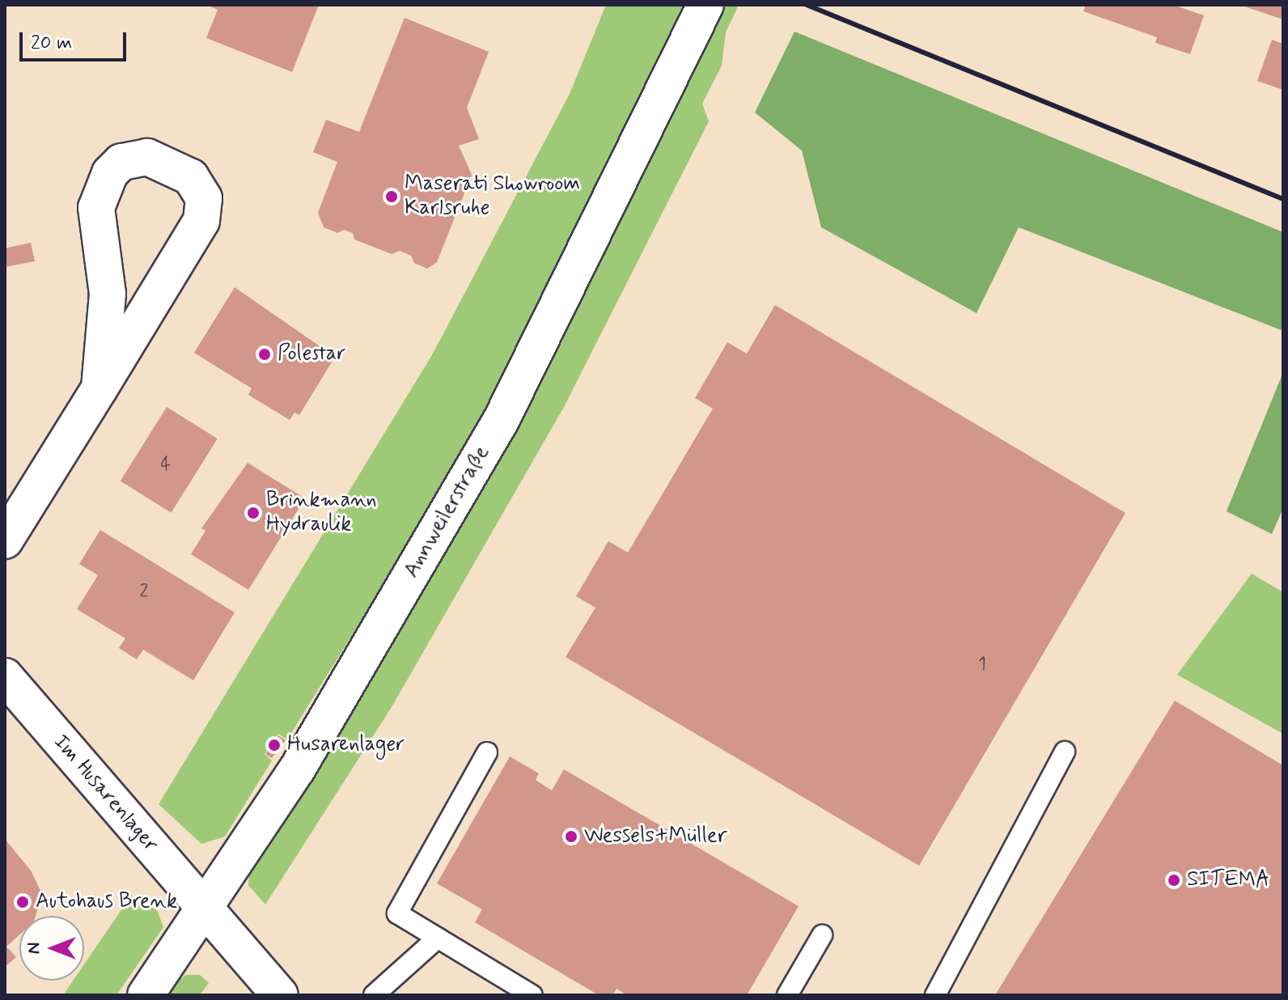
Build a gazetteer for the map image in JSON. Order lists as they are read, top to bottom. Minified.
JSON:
{"streets":{"street":["Annweilerstraße","Im Husarenlager"]},"crossings":[["Annweilerstraße","Im Husarenlager"]],"places":["Maserati Showroom Karlsruhe","Polestar","Brinkmann Hydraulik","Husarenlager","Wessels+Müller","SITEMA","Autohaus Brenk"],"house_numbers":["4","2","1"],"scale_bar":"20 m","north":"left"}
